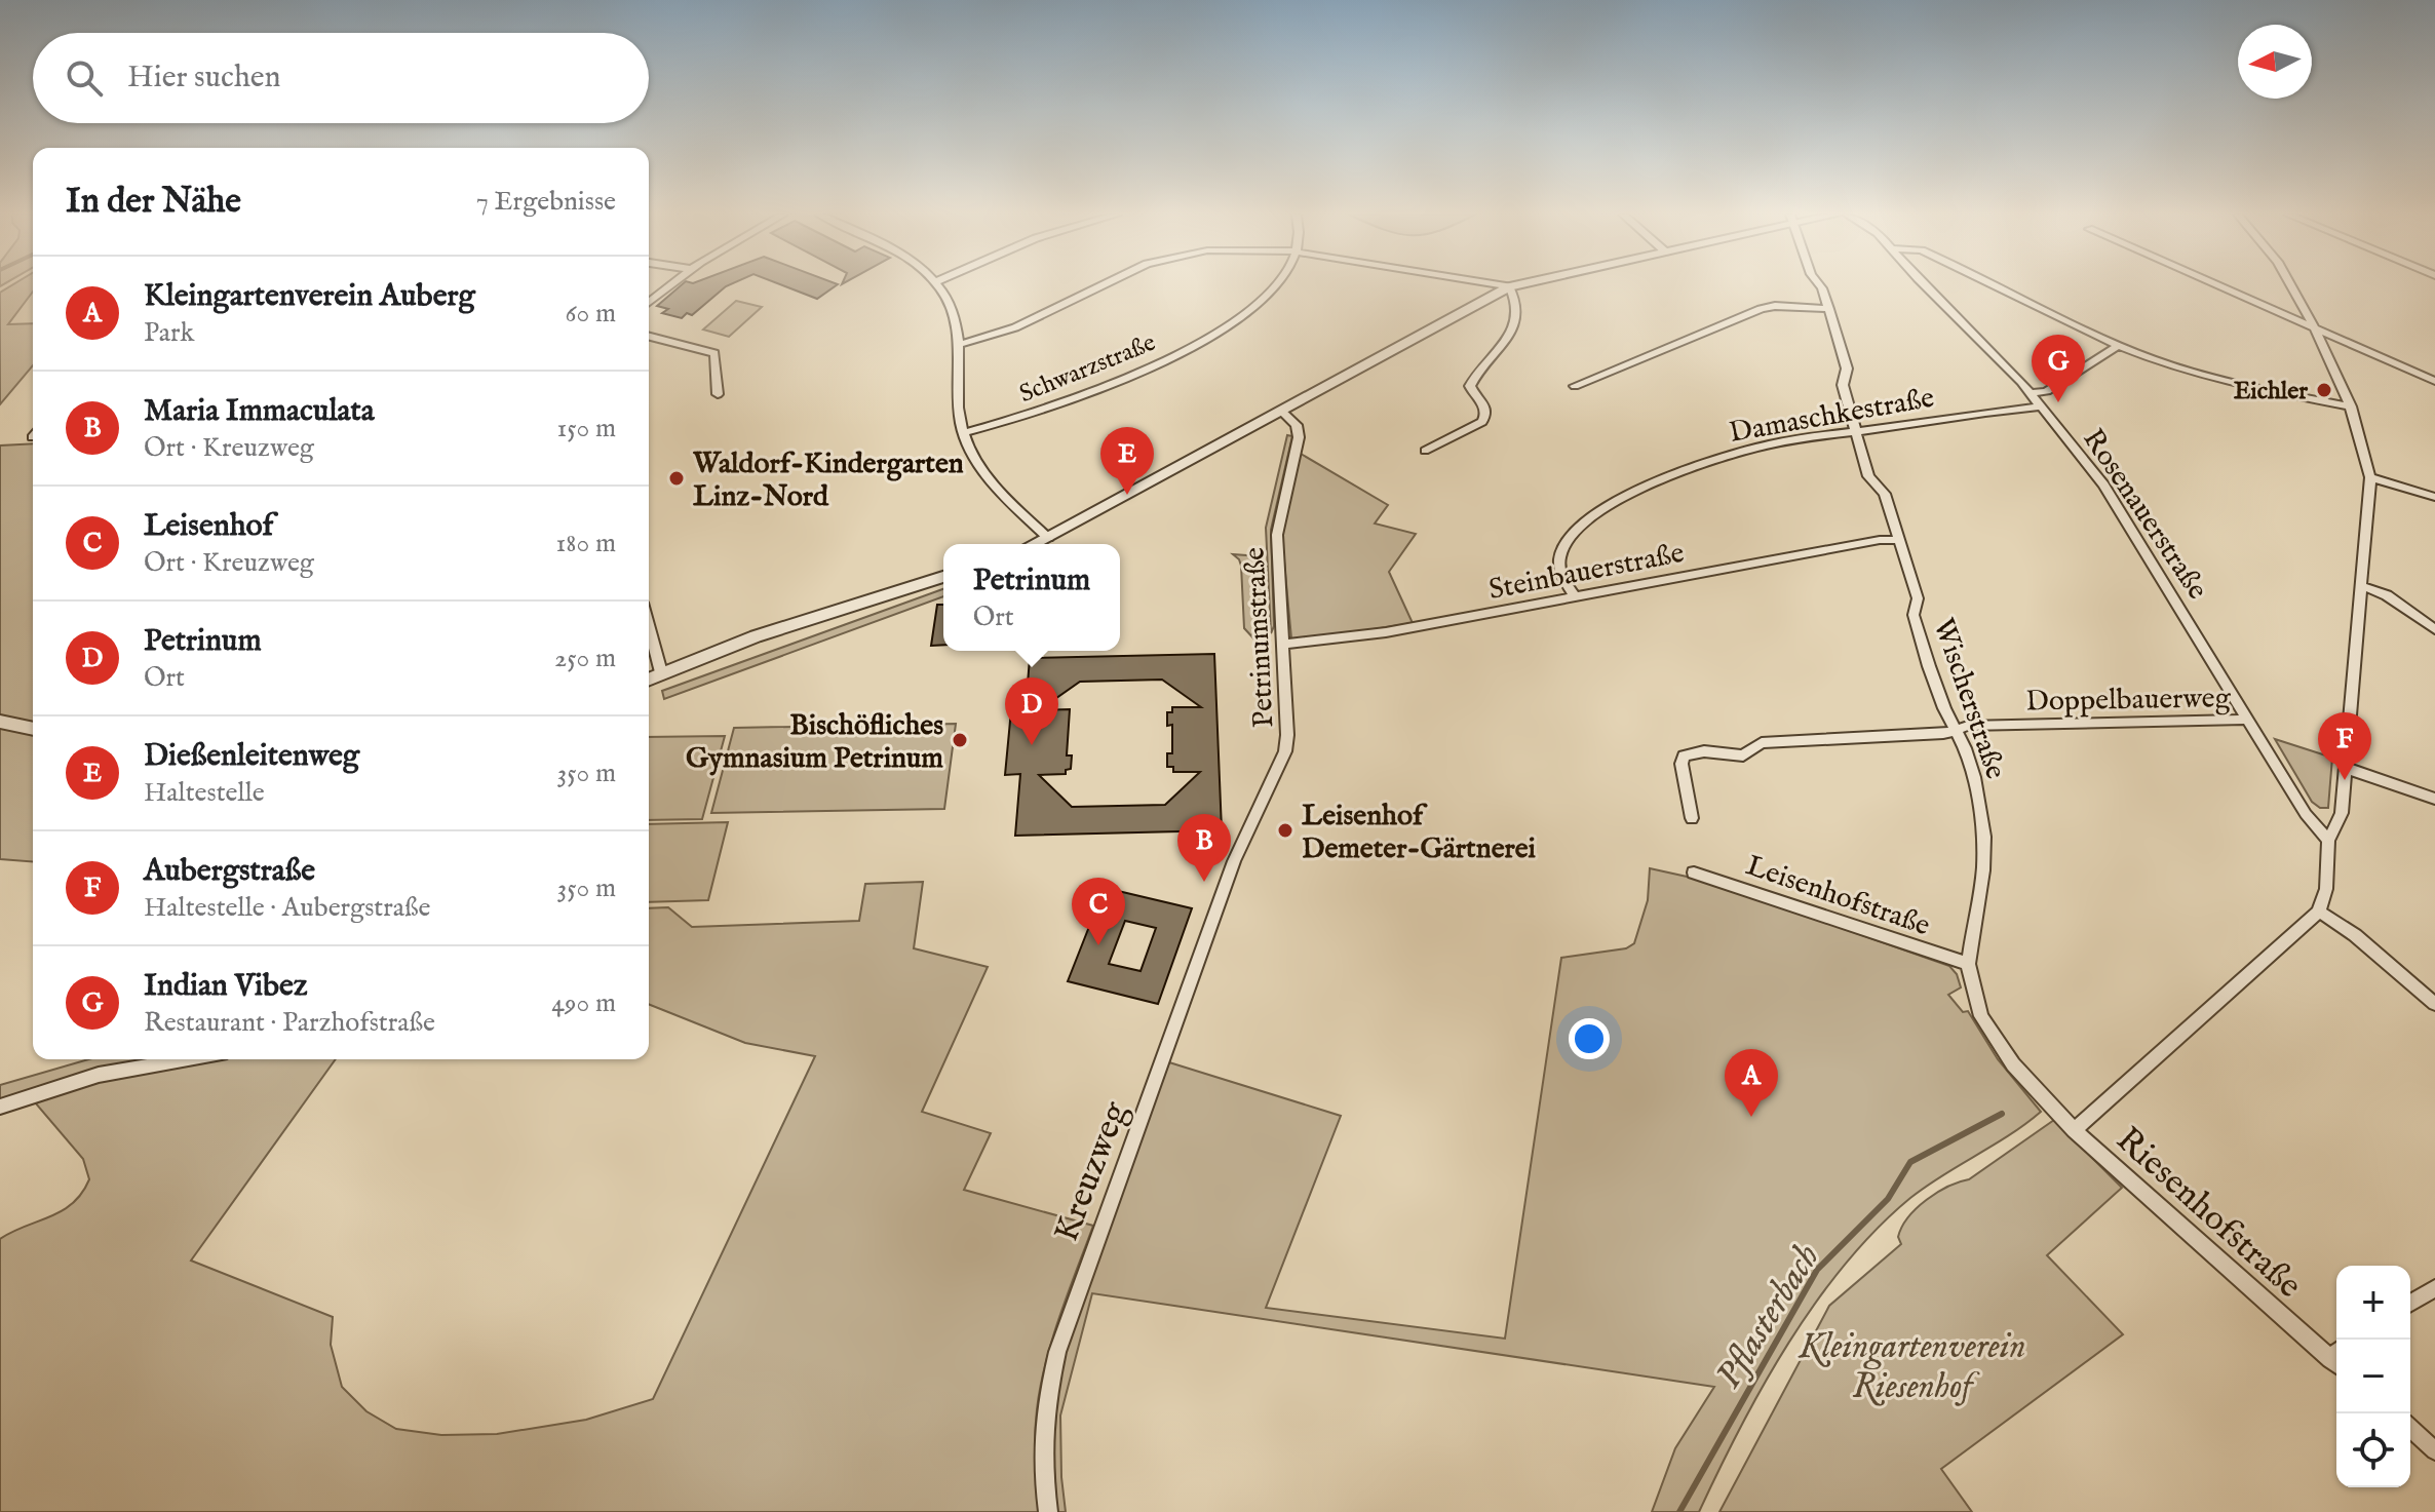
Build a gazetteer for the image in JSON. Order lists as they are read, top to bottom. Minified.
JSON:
{"streets":{"street":["Schwarzstraße","Damaschkestraße","Rosenauerstraße","Steinbauerstraße","Petrinumstraße","Wischerstraße","Doppelbauerweg","Leisenhofstraße","Kreuzweg","Riesenhofstraße"]},"crossings":[["Damaschkestraße","Rosenauerstraße"],["Damaschkestraße","Steinbauerstraße"],["Damaschkestraße","Wischerstraße"],["Rosenauerstraße","Doppelbauerweg"],["Steinbauerstraße","Petrinumstraße"],["Steinbauerstraße","Wischerstraße"],["Petrinumstraße","Kreuzweg"],["Wischerstraße","Doppelbauerweg"],["Wischerstraße","Leisenhofstraße"],["Wischerstraße","Riesenhofstraße"]],"water":["Pflasterbach"],"parks":["Kleingartenverein Riesenhof"],"places":["Eichler","Waldorf-Kindergarten Linz-Nord","Bischöfliches Gymnasium Petrinum","Leisenhof Demeter-Gärtnerei"],"north":"left","page":{"search":"Hier suchen","heading":["In der Nähe","7 Ergebnisse"],"list":[{"mark":"A","name":"Kleingartenverein Auberg","note":"Park","value":"60 m"},{"mark":"B","name":"Maria Immaculata","note":"Ort · Kreuzweg","value":"150 m"},{"mark":"C","name":"Leisenhof","note":"Ort · Kreuzweg","value":"180 m"},{"mark":"D","name":"Petrinum","note":"Ort","value":"250 m"},{"mark":"E","name":"Dießenleitenweg","note":"Haltestelle","value":"350 m"},{"mark":"F","name":"Aubergstraße","note":"Haltestelle · Aubergstraße","value":"350 m"},{"mark":"G","name":"Indian Vibez","note":"Restaurant · Parzhofstraße","value":"490 m"}],"pins":["G","E","D","F","B","C","A"],"popup":["Petrinum","Ort"],"map_buttons":["+","−"]}}
